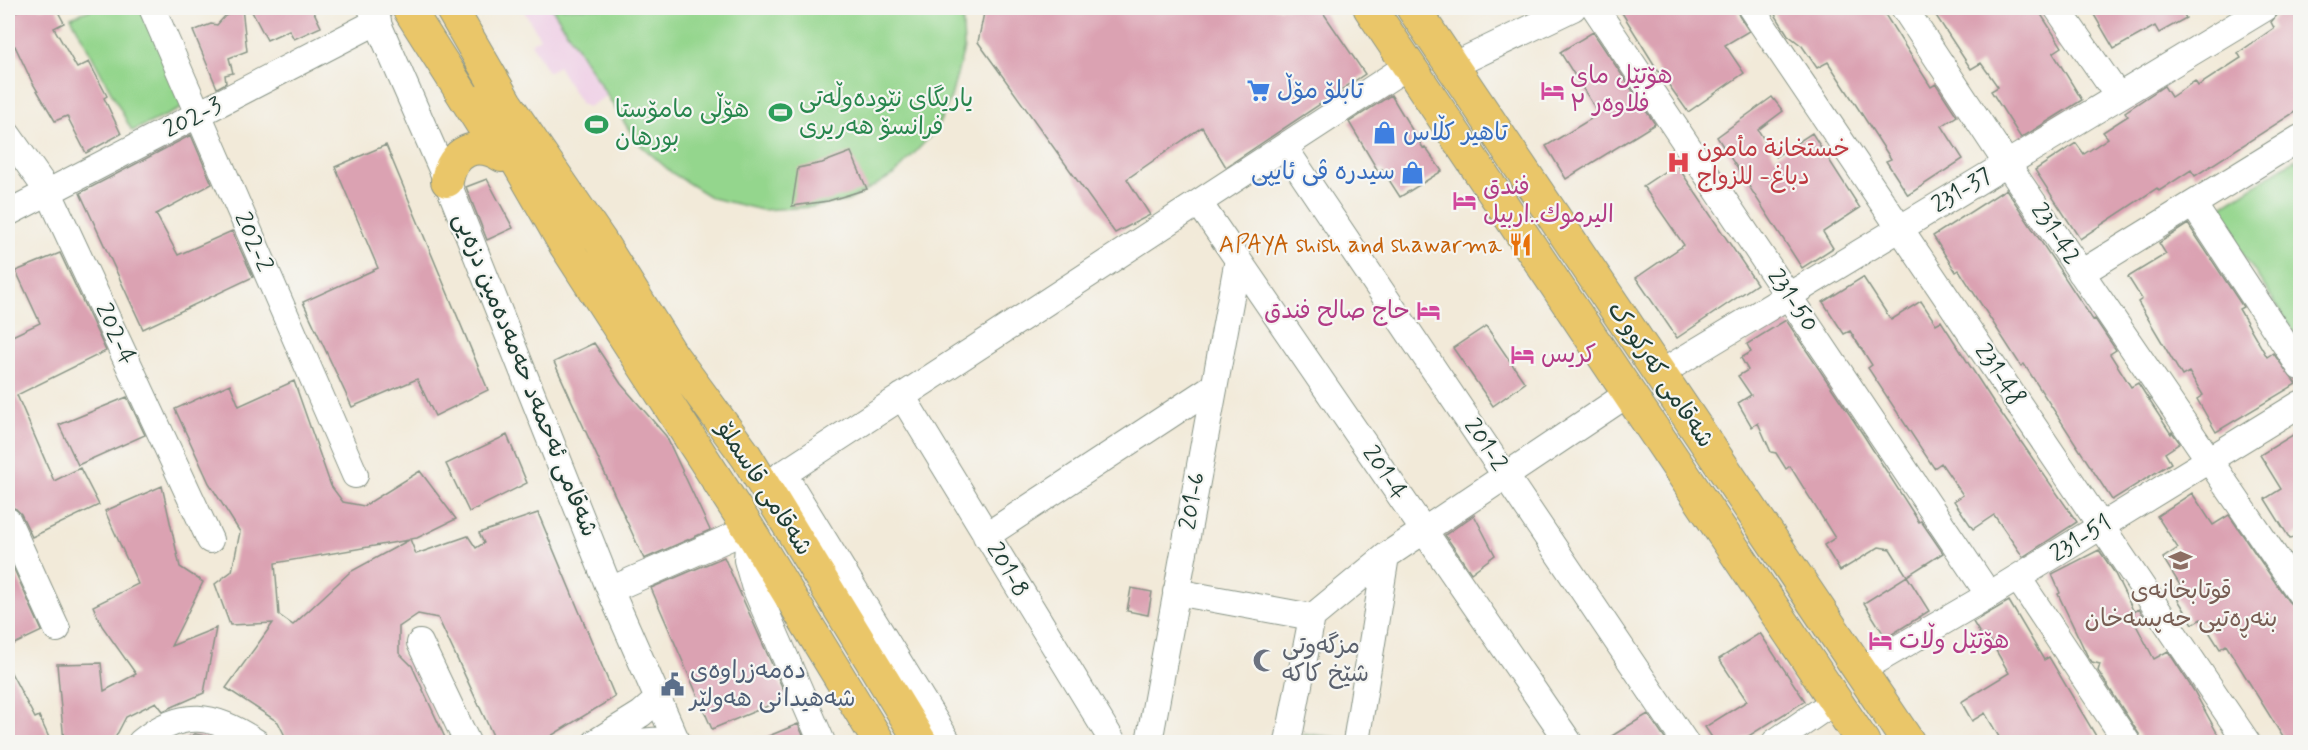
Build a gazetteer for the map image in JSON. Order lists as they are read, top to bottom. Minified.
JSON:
{"streets":{"highway":["شەقامی کەرکووک"],"main road":["شەقامی قاسملۆ"],"street":["202-3","231-37","231-42","202-2","231-50","202-4","شەقامی ئەحمەد حەمەدەمین دزەیی","231-48","201-2","201-4","201-6","231-51","201-8"]},"crossings":[["202-3","202-2"],["202-3","202-4"],["202-3","شەقامی ئەحمەد حەمەدەمین دزەیی"],["231-37","231-42"],["231-37","231-50"],["231-37","شەقامی کەرکووک"],["231-37","231-48"],["231-42","231-51"],["231-50","231-51"],["شەقامی کەرکووک","231-51"],["231-48","231-51"],["201-4","201-6"]],"places":{"hotel":["هۆتێل مای فلاوەر ٣","فندق اليرموك..اربيل","حاج صالح فندق","كريس","هۆتێل وڵات"],"supermarket":["تابلۆ مۆڵ"],"sports":["یاریگای نێودەوڵەتی فرانسۆ هەریری","هۆڵی مامۆستا بورهان"],"shop":["تاهیر کڵاس","سیدرە ڤی ئایپی"],"hospital":["خستخانة مأمون دباغ- للزواج"],"restaurant":["APAYA shish and shawarma"],"school or university":["قوتابخانەی بنەڕەتیی حەپسەخان"],"mosque":["مزگه‌وتی شێخ كاكه"],"public building":["دەمەزراوەی شەهیدانی هەولێر"]}}
